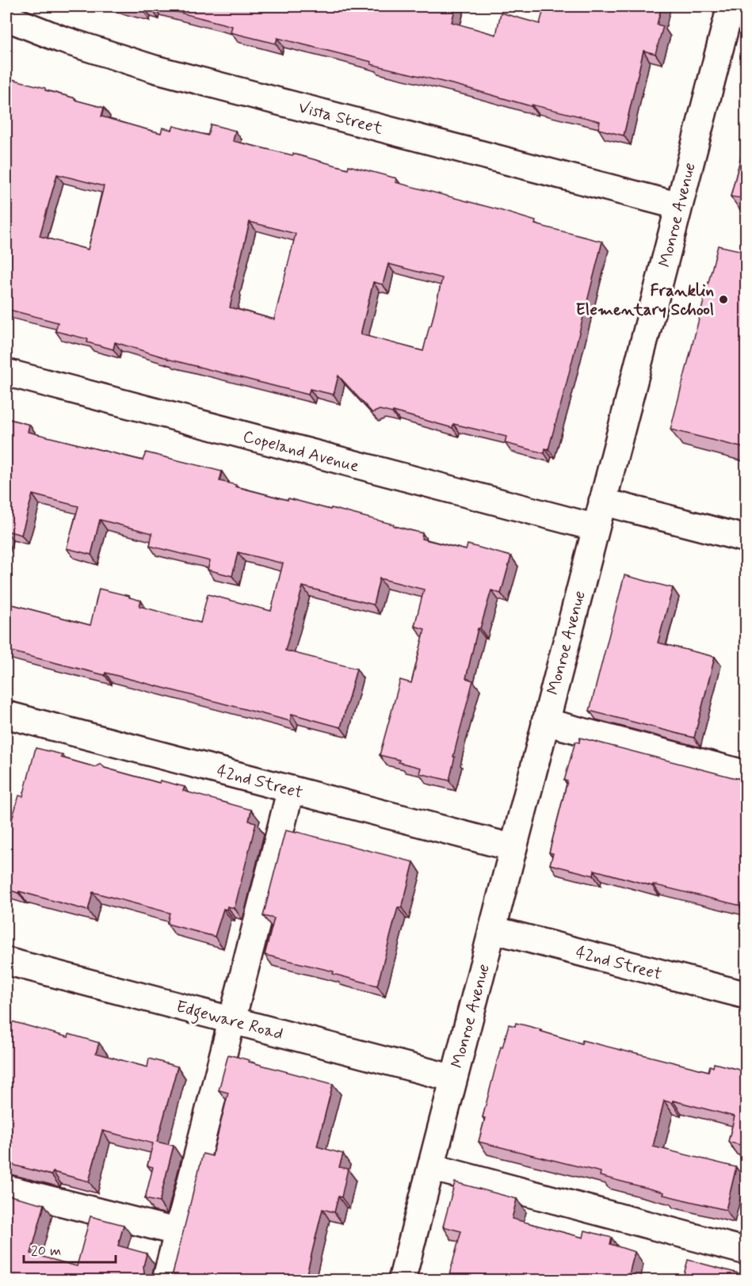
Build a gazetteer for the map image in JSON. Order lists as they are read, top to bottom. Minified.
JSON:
{"streets":{"street":["Vista Street","Monroe Avenue","Copeland Avenue","42nd Street","Edgeware Road"]},"crossings":[["Vista Street","Monroe Avenue"],["Monroe Avenue","Copeland Avenue"],["Monroe Avenue","42nd Street"],["Monroe Avenue","Edgeware Road"]],"places":["Franklin Elementary School"],"scale_bar":"20 m"}
